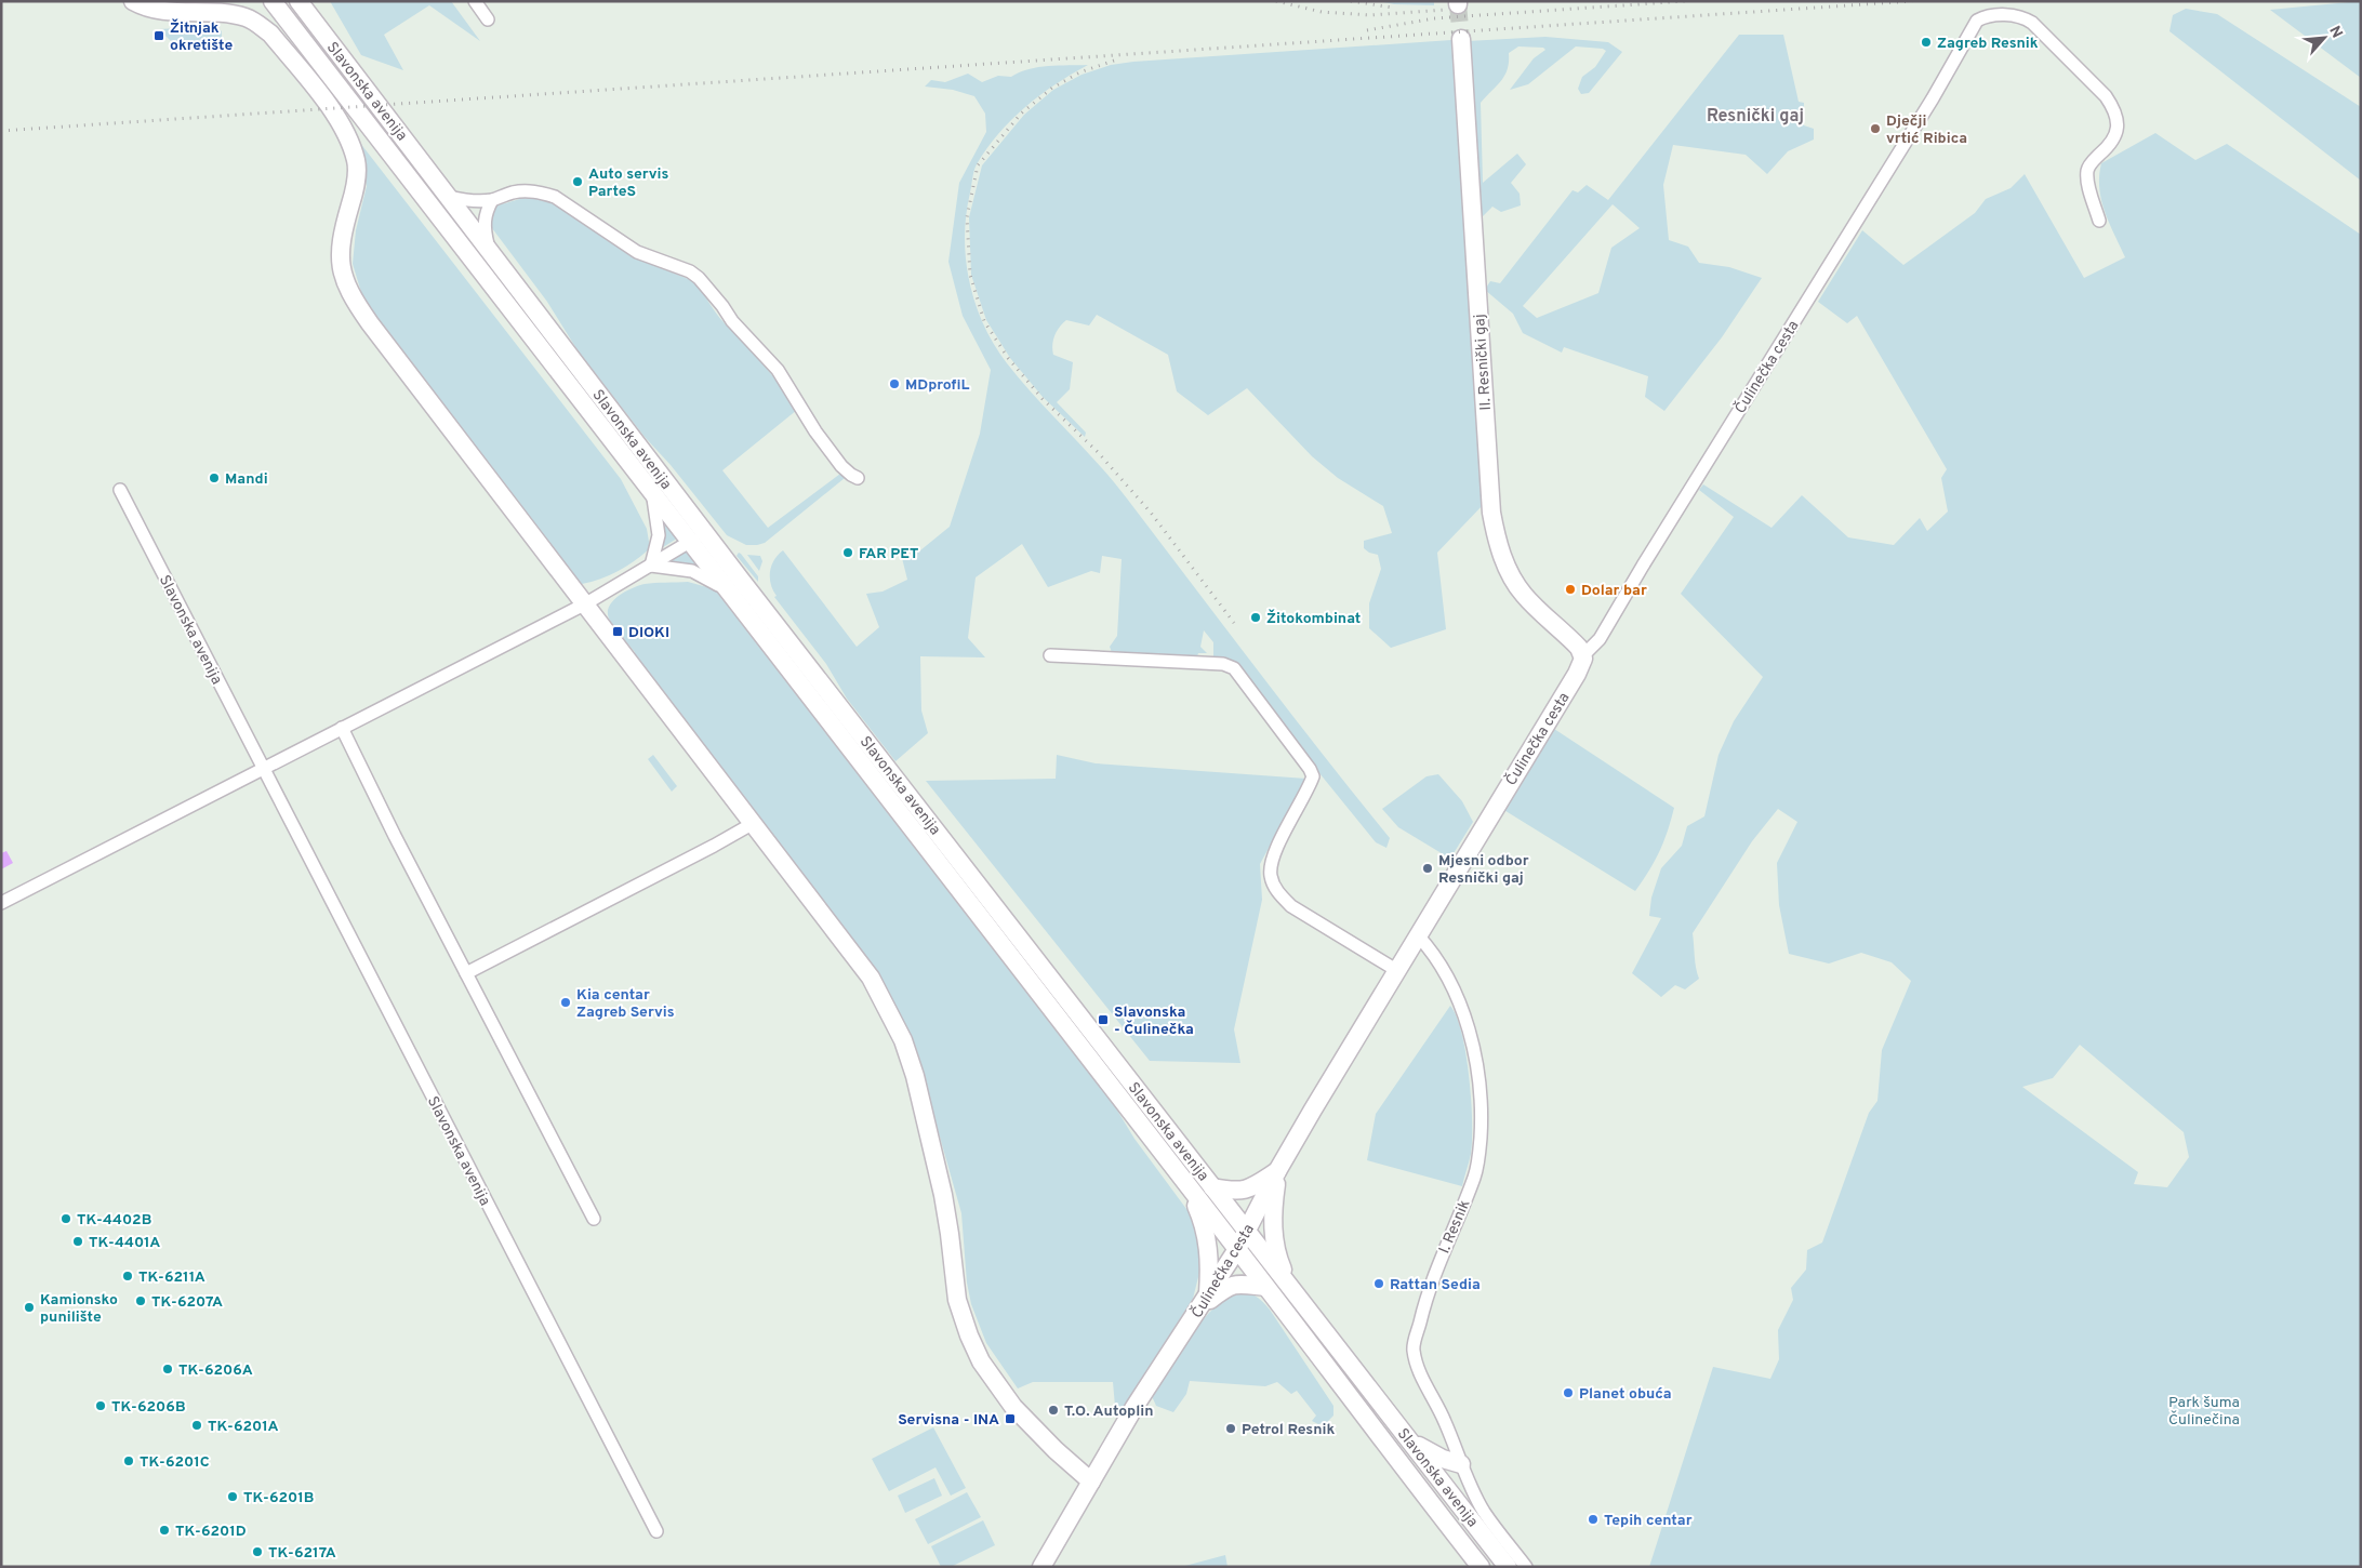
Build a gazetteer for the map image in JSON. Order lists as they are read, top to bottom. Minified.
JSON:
{"streets":{"main road":["Slavonska avenija","II. Resnički gaj","Čulinečka cesta"],"street":["I. Resnik"]},"crossings":[["Slavonska avenija","Čulinečka cesta"],["II. Resnički gaj","Čulinečka cesta"],["Čulinečka cesta","I. Resnik"]],"districts":["Resnički gaj"],"parks":["Park šuma Čulinečina"],"places":{"transit":["Žitnjak okretište","DIOKI","Slavonska - Čulinečka","Servisna - INA"],"other":["Zagreb Resnik","Dječji vrtić Ribica","Auto servis ParteS","MDprofiL","Mandi","FAR PET","Dolar bar","Žitokombinat","Mjesni odbor Resnički gaj","Kia centar Zagreb Servis","TK-4402B","TK-4401A","TK-6211A","Rattan Sedia","TK-6207A","Kamionsko punilište","TK-6206A","Planet obuća","TK-6206B","T.O. Autoplin","TK-6201A","Petrol Resnik","TK-6201C","TK-6201B","Tepih centar","TK-6201D","TK-6217A"]},"north":"top right"}
